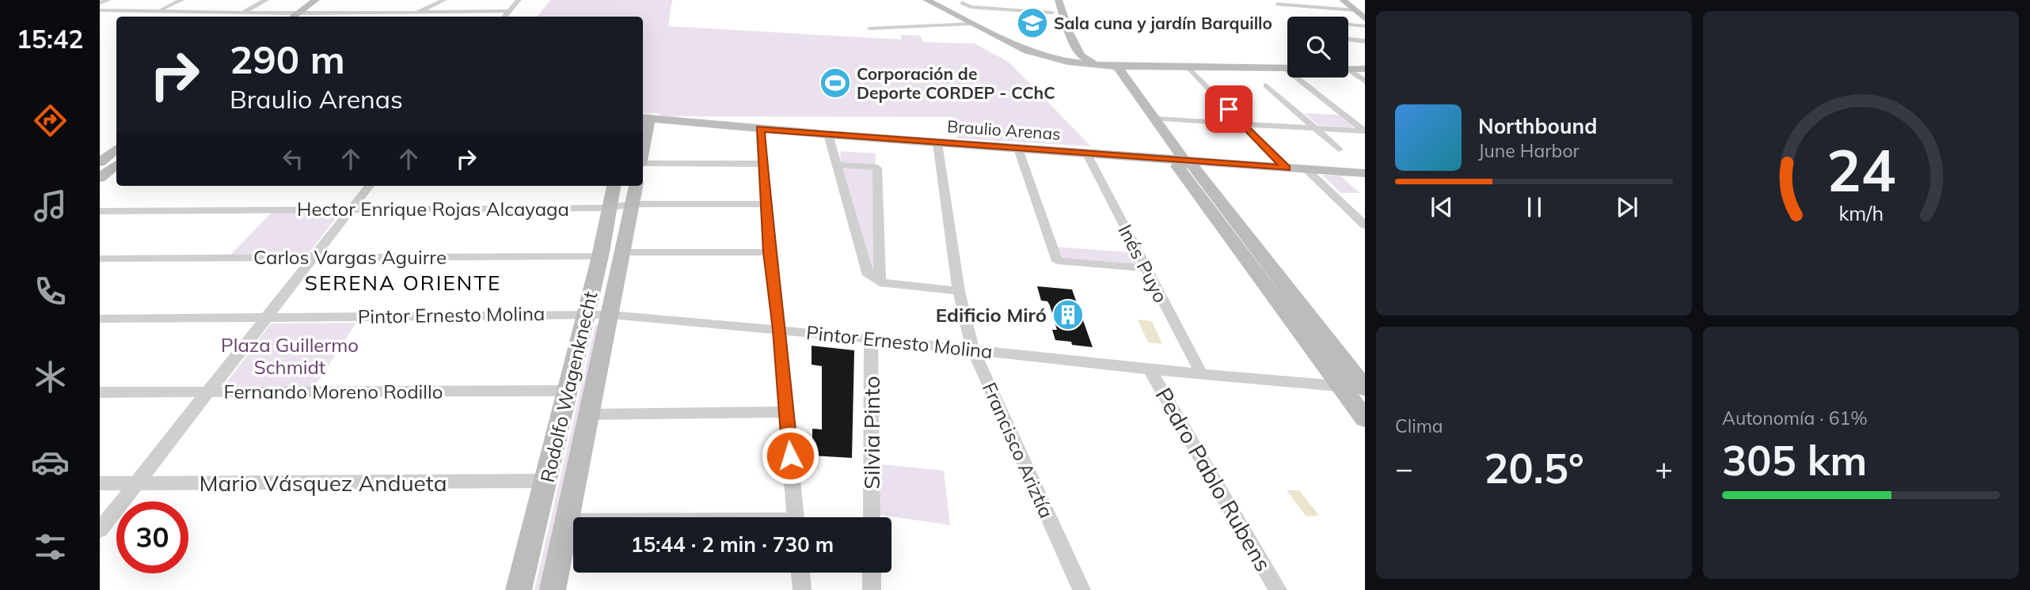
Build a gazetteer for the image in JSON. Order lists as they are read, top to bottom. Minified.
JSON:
{"streets":{"street":["Braulio Arenas","Hector Enrique Rojas Alcayaga","Carlos Vargas Aguirre","Inés Puyo","Pintor Ernesto Molina","Rodolfo Wagenknecht","Fernando Moreno Rodillo","Silvia Pinto","Francisco Ariztía","Pedro Pablo Rubens","Mario Vásquez Andueta"]},"crossings":[["Braulio Arenas","Inés Puyo"],["Braulio Arenas","Francisco Ariztía"],["Hector Enrique Rojas Alcayaga","Rodolfo Wagenknecht"],["Carlos Vargas Aguirre","Rodolfo Wagenknecht"],["Inés Puyo","Pintor Ernesto Molina"],["Pintor Ernesto Molina","Rodolfo Wagenknecht"],["Pintor Ernesto Molina","Silvia Pinto"],["Pintor Ernesto Molina","Francisco Ariztía"],["Pintor Ernesto Molina","Pedro Pablo Rubens"],["Rodolfo Wagenknecht","Fernando Moreno Rodillo"],["Rodolfo Wagenknecht","Mario Vásquez Andueta"]],"districts":["SERENA ORIENTE"],"parks":["Plaza Guillermo Schmidt"],"places":{"school or university":["Sala cuna y jardín Barquillo"],"sports":["Corporación de Deporte CORDEP - CChC"],"building":["Edificio Miró"]},"page":{"tabs":"15:42","turn":["290 m","Braulio Arenas"],"song":["Northbound","June Harbor"],"tile":["Clima",["Autonomía · 61%","305 km"]],"heat":["−","20.5°","+"],"limit":"30","trip":"15:44 · 2 min · 730 m","gauge":["24","km/h"]}}
